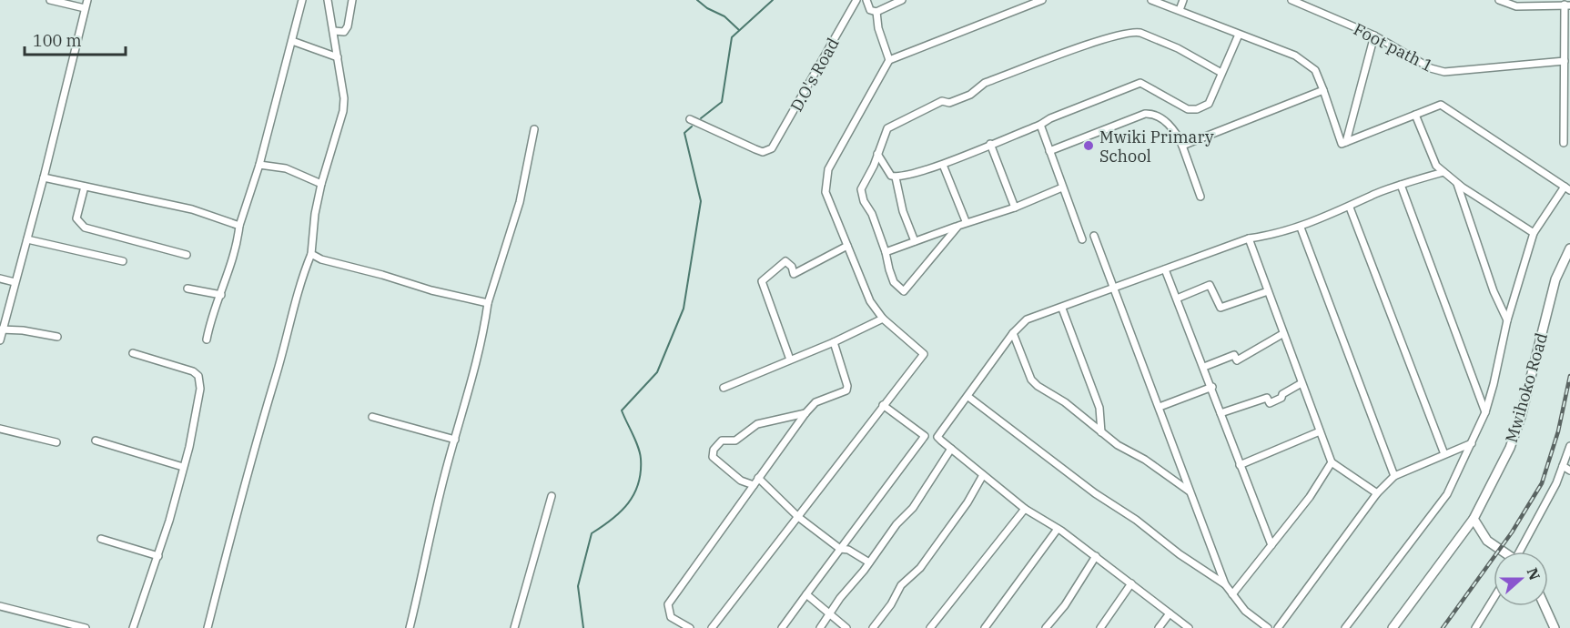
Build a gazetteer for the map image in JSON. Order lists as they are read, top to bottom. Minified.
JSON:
{"streets":{"street":["Foot path 1","D.O's Road","Mwihoko Road"]},"places":["Mwiki Primary School"],"scale_bar":"100 m","north":"right"}
